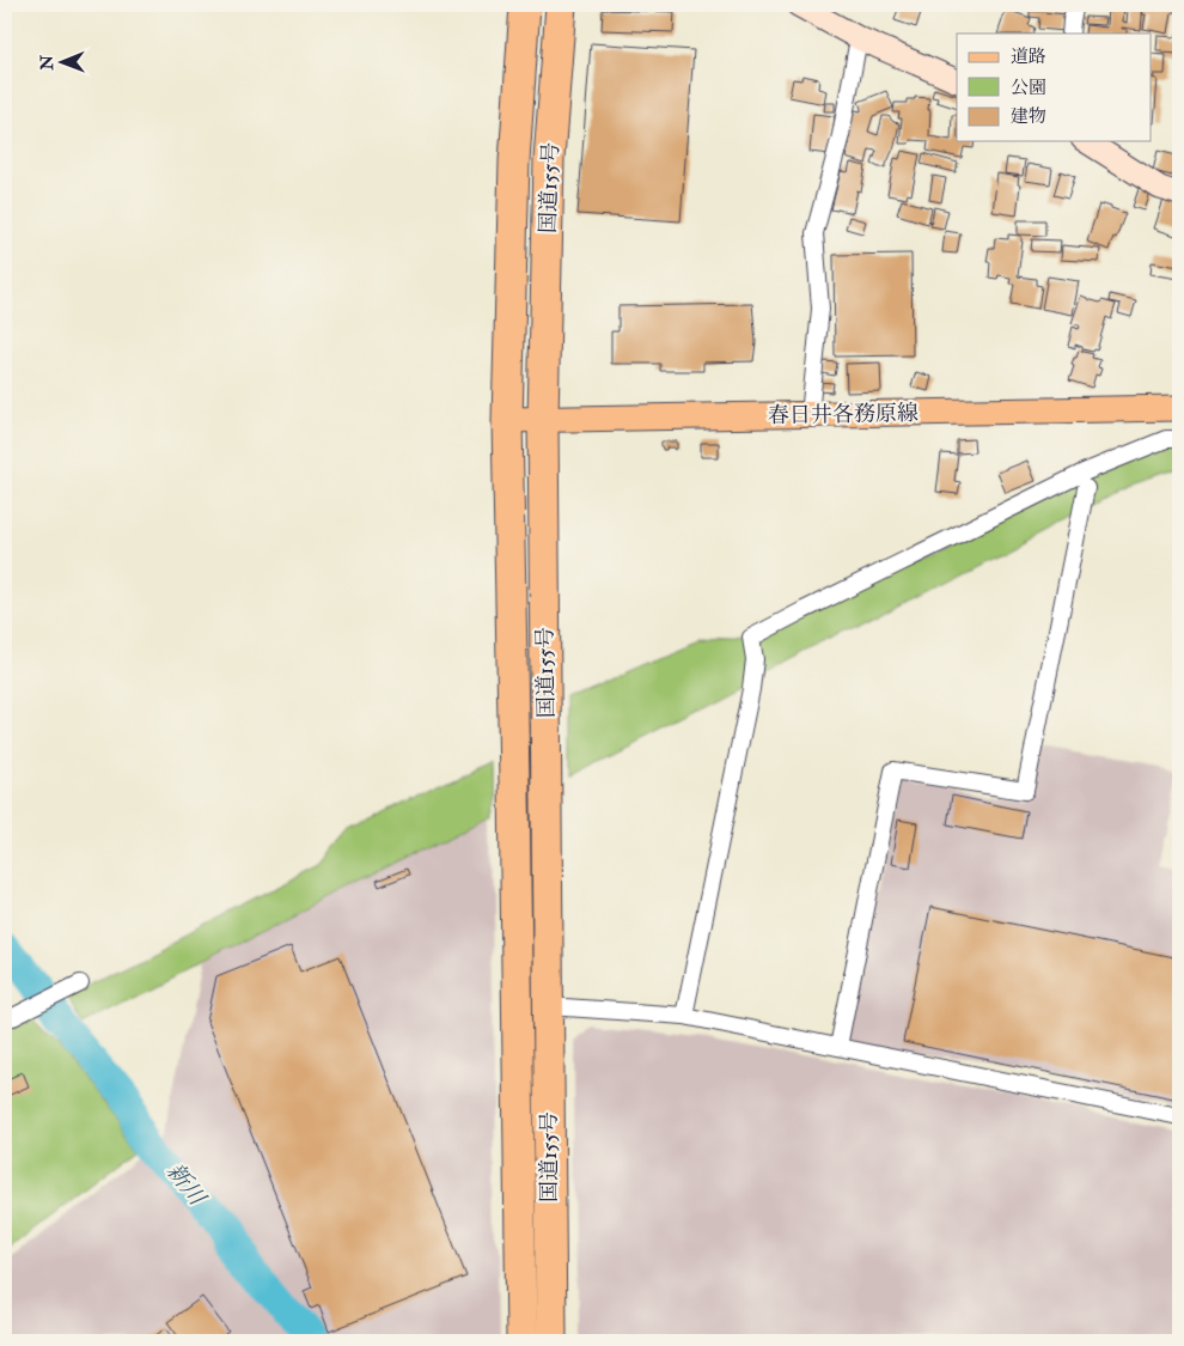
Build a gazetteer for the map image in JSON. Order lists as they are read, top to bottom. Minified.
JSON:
{"streets":{"highway":["国道155号"],"main road":["春日井各務原線"]},"crossings":[["国道155号","春日井各務原線"]],"water":["新川"],"legend":["道路","公園","建物"],"north":"left"}
